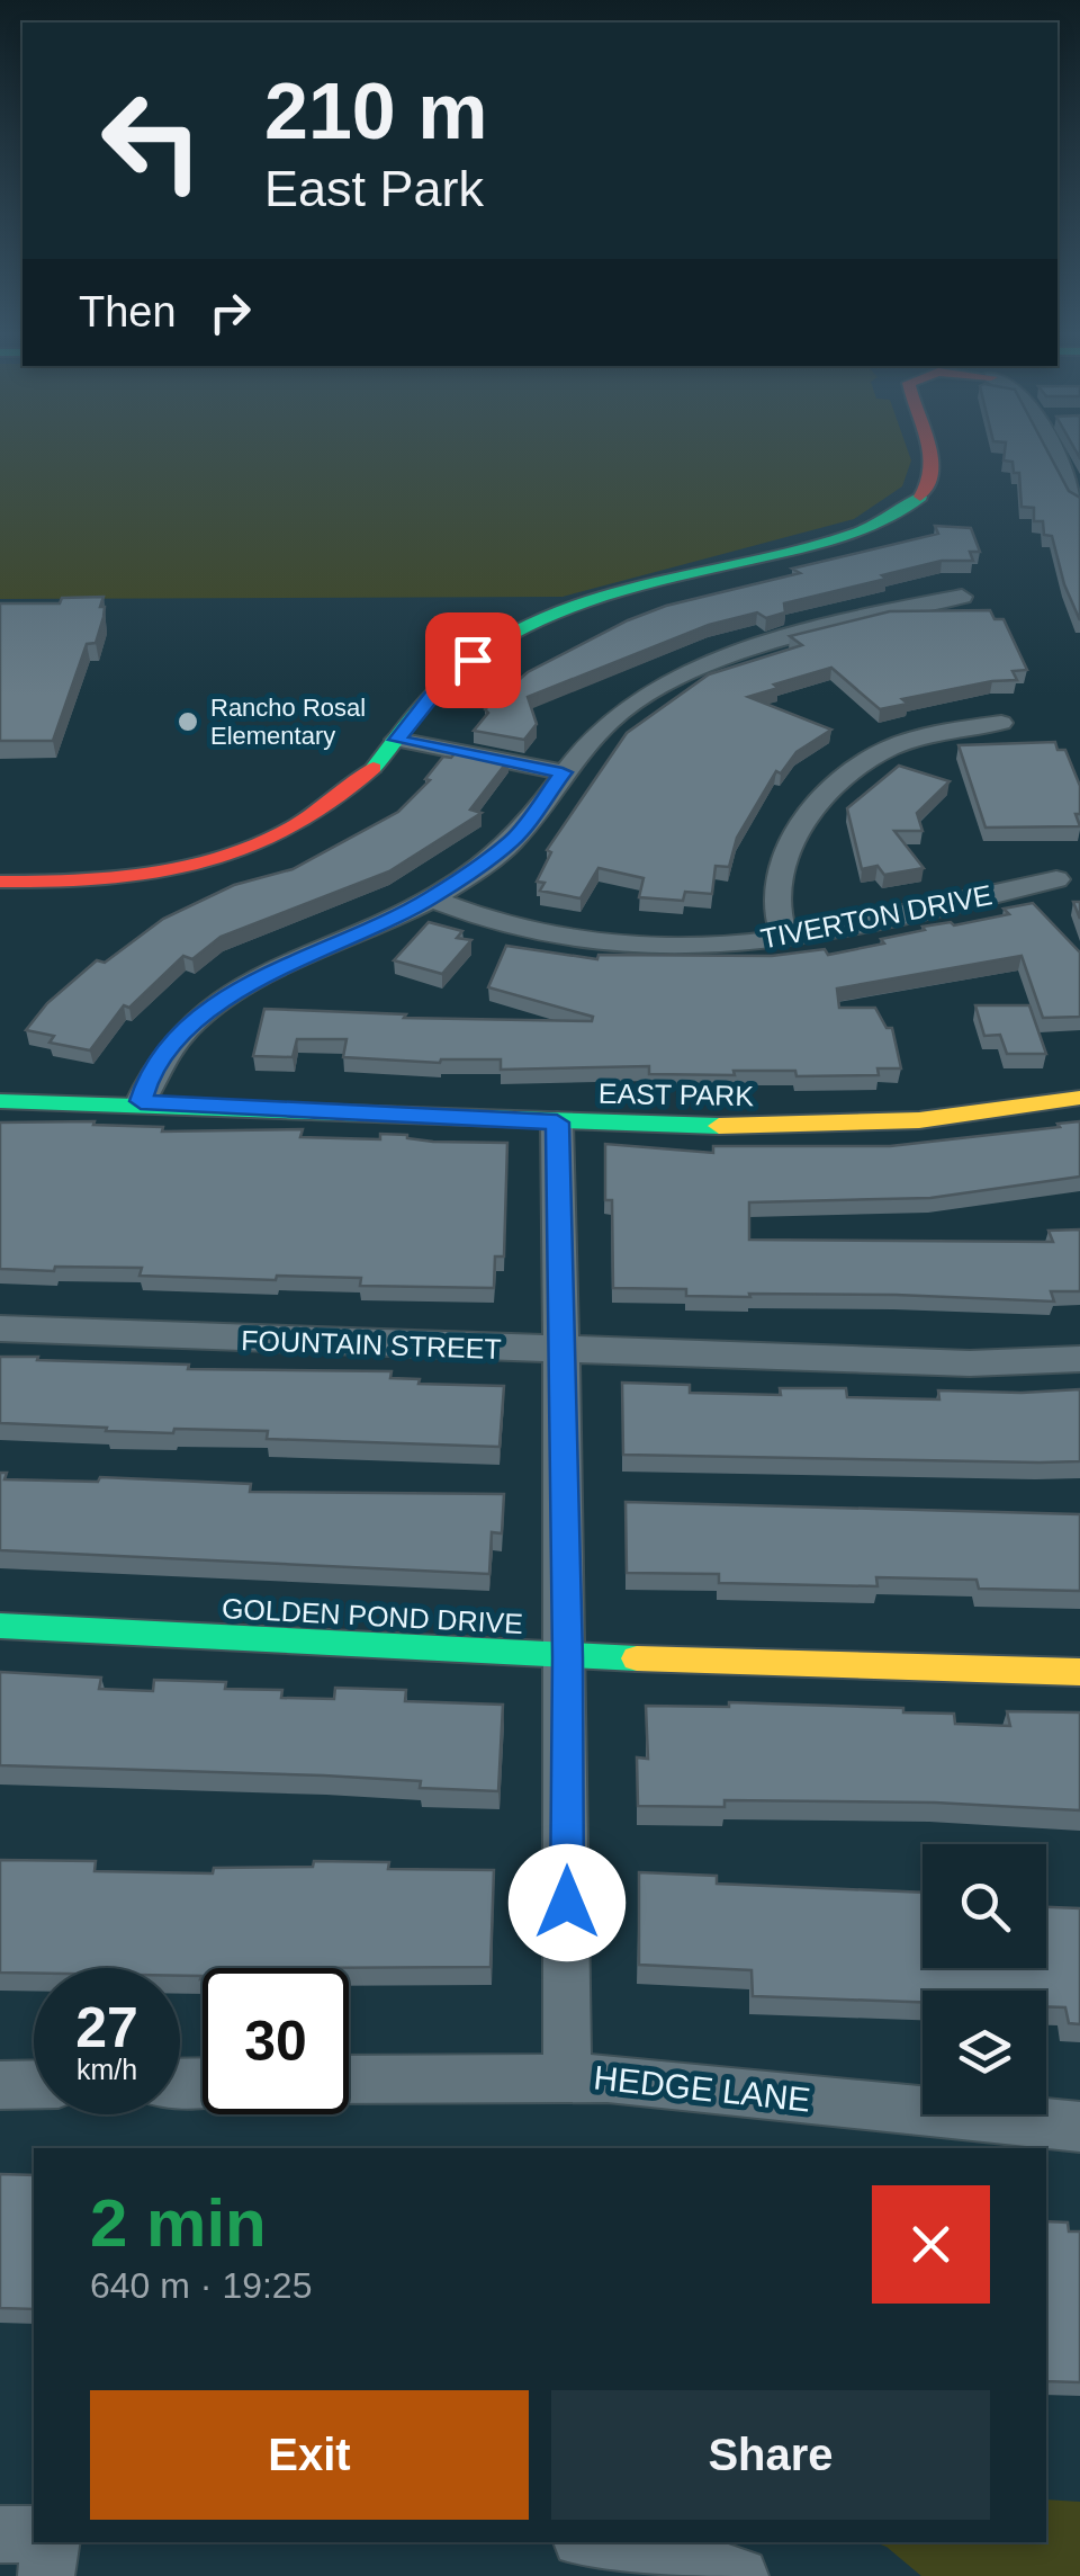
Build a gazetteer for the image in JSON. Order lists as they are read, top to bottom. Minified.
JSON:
{"streets":{"main road":["EAST PARK","GOLDEN POND DRIVE"],"street":["TIVERTON DRIVE","FOUNTAIN STREET","HEDGE LANE"]},"places":["Rancho Rosal Elementary"],"page":{"turn":["210 m","East Park"],"then":"Then","speed":"27 km/h","limit":"30","heading":["2 min","640 m · 19:25"],"buttons":["Exit","Share"]}}
